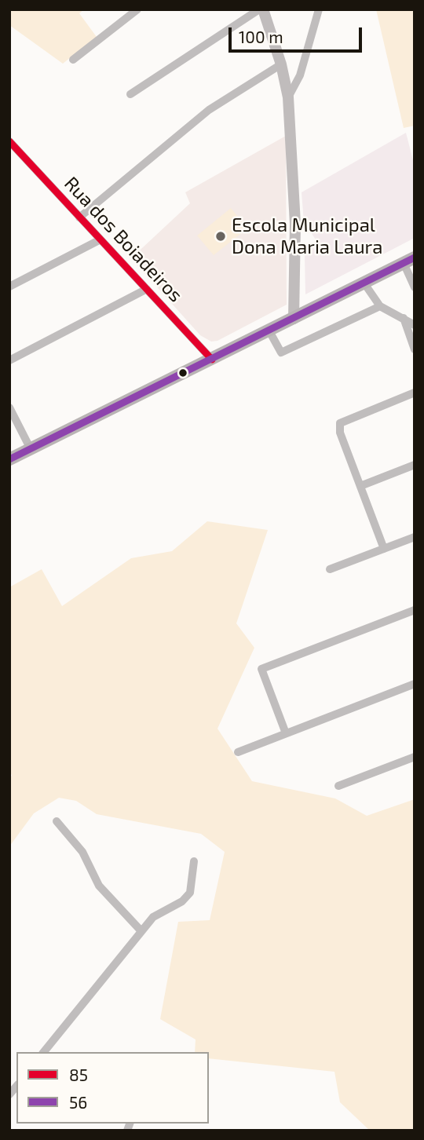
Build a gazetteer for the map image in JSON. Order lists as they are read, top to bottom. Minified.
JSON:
{"streets":{"street":["Rua dos Boiadeiros"]},"places":["Escola Municipal Dona Maria Laura"],"lines":["transit line 85","transit line 56"],"legend":["85","56"],"scale_bar":"100 m"}
